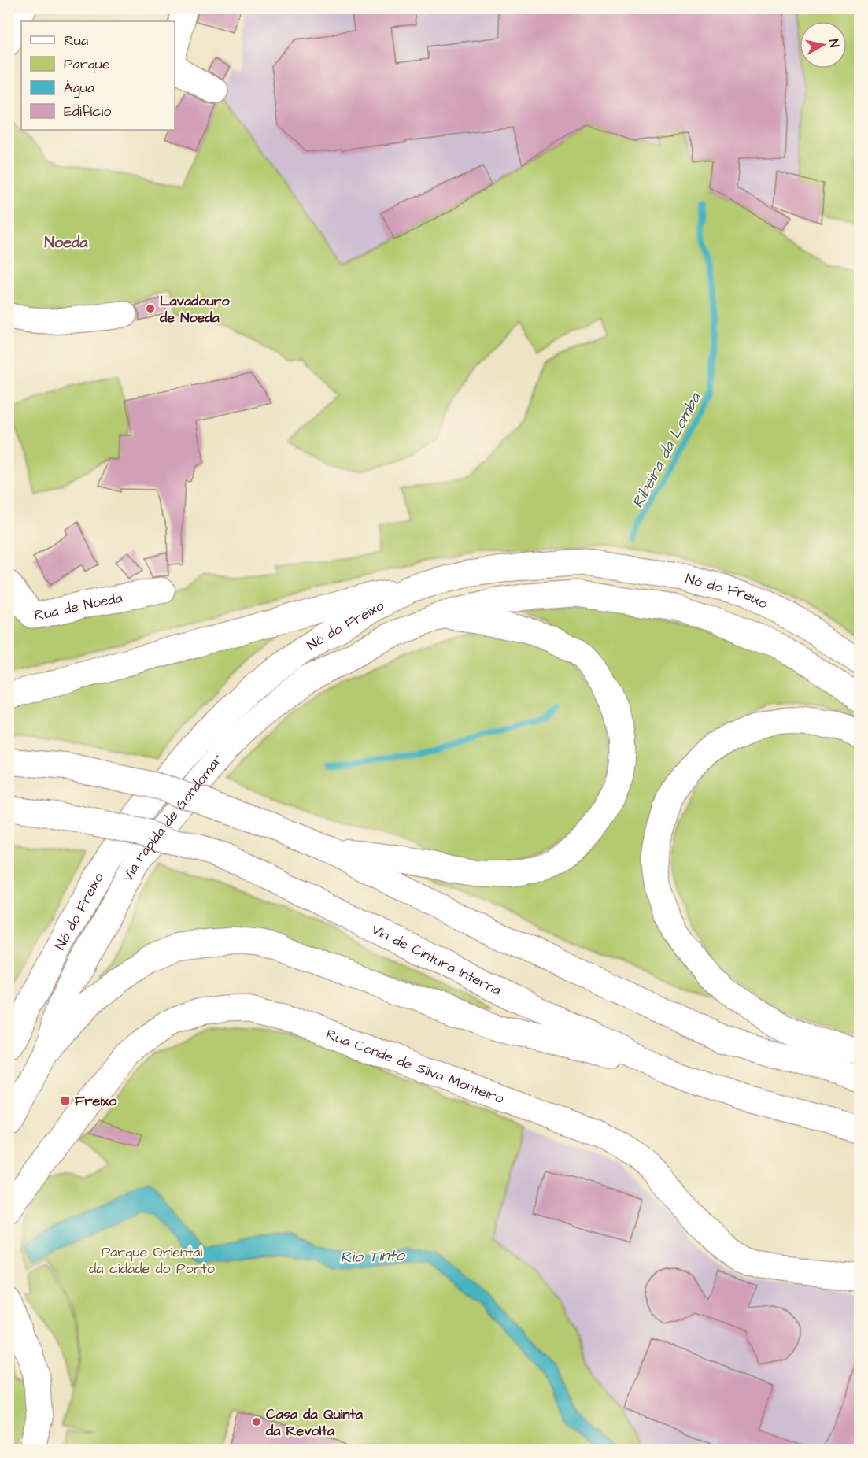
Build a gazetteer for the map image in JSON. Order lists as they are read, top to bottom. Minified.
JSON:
{"streets":{"main road":["Nó do Freixo","Rua de Noeda","Via rápida de Gondomar","Via de Cintura Interna","Rua Conde de Silva Monteiro"]},"districts":["Noeda"],"water":["Ribeira da Lomba","Rio Tinto"],"parks":["Parque Oriental da cidade do Porto"],"places":{"other":["Lavadouro de Noeda","Casa da Quinta da Revolta"],"transit":["Freixo"]},"legend":["Rua","Parque","Água","Edifício"],"north":"right"}
